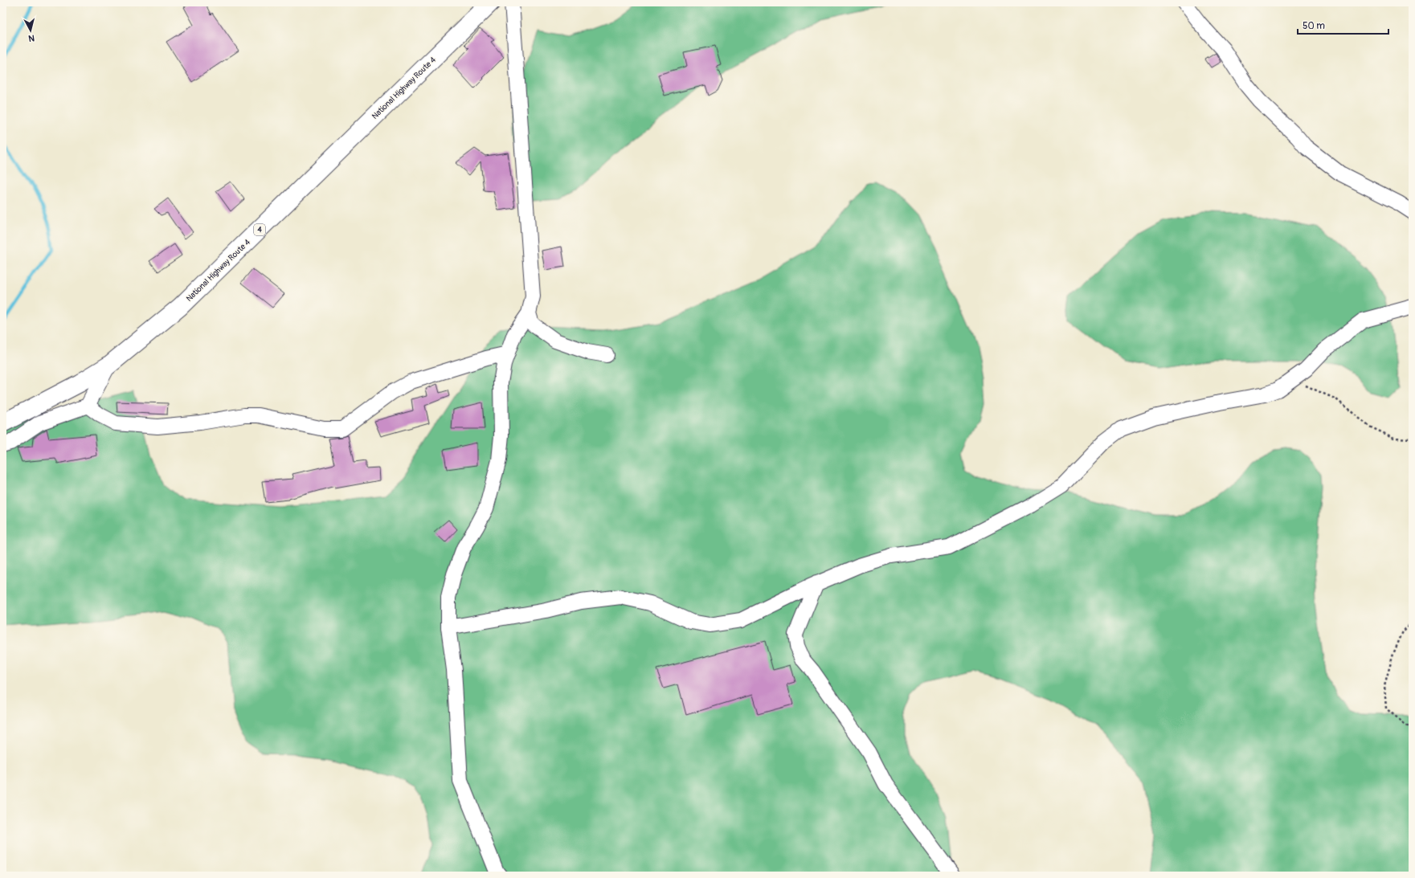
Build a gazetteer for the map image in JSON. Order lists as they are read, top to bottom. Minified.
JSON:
{"streets":{"highway":["National Highway Route 4","4"]},"scale_bar":"50 m","north":"bottom"}
